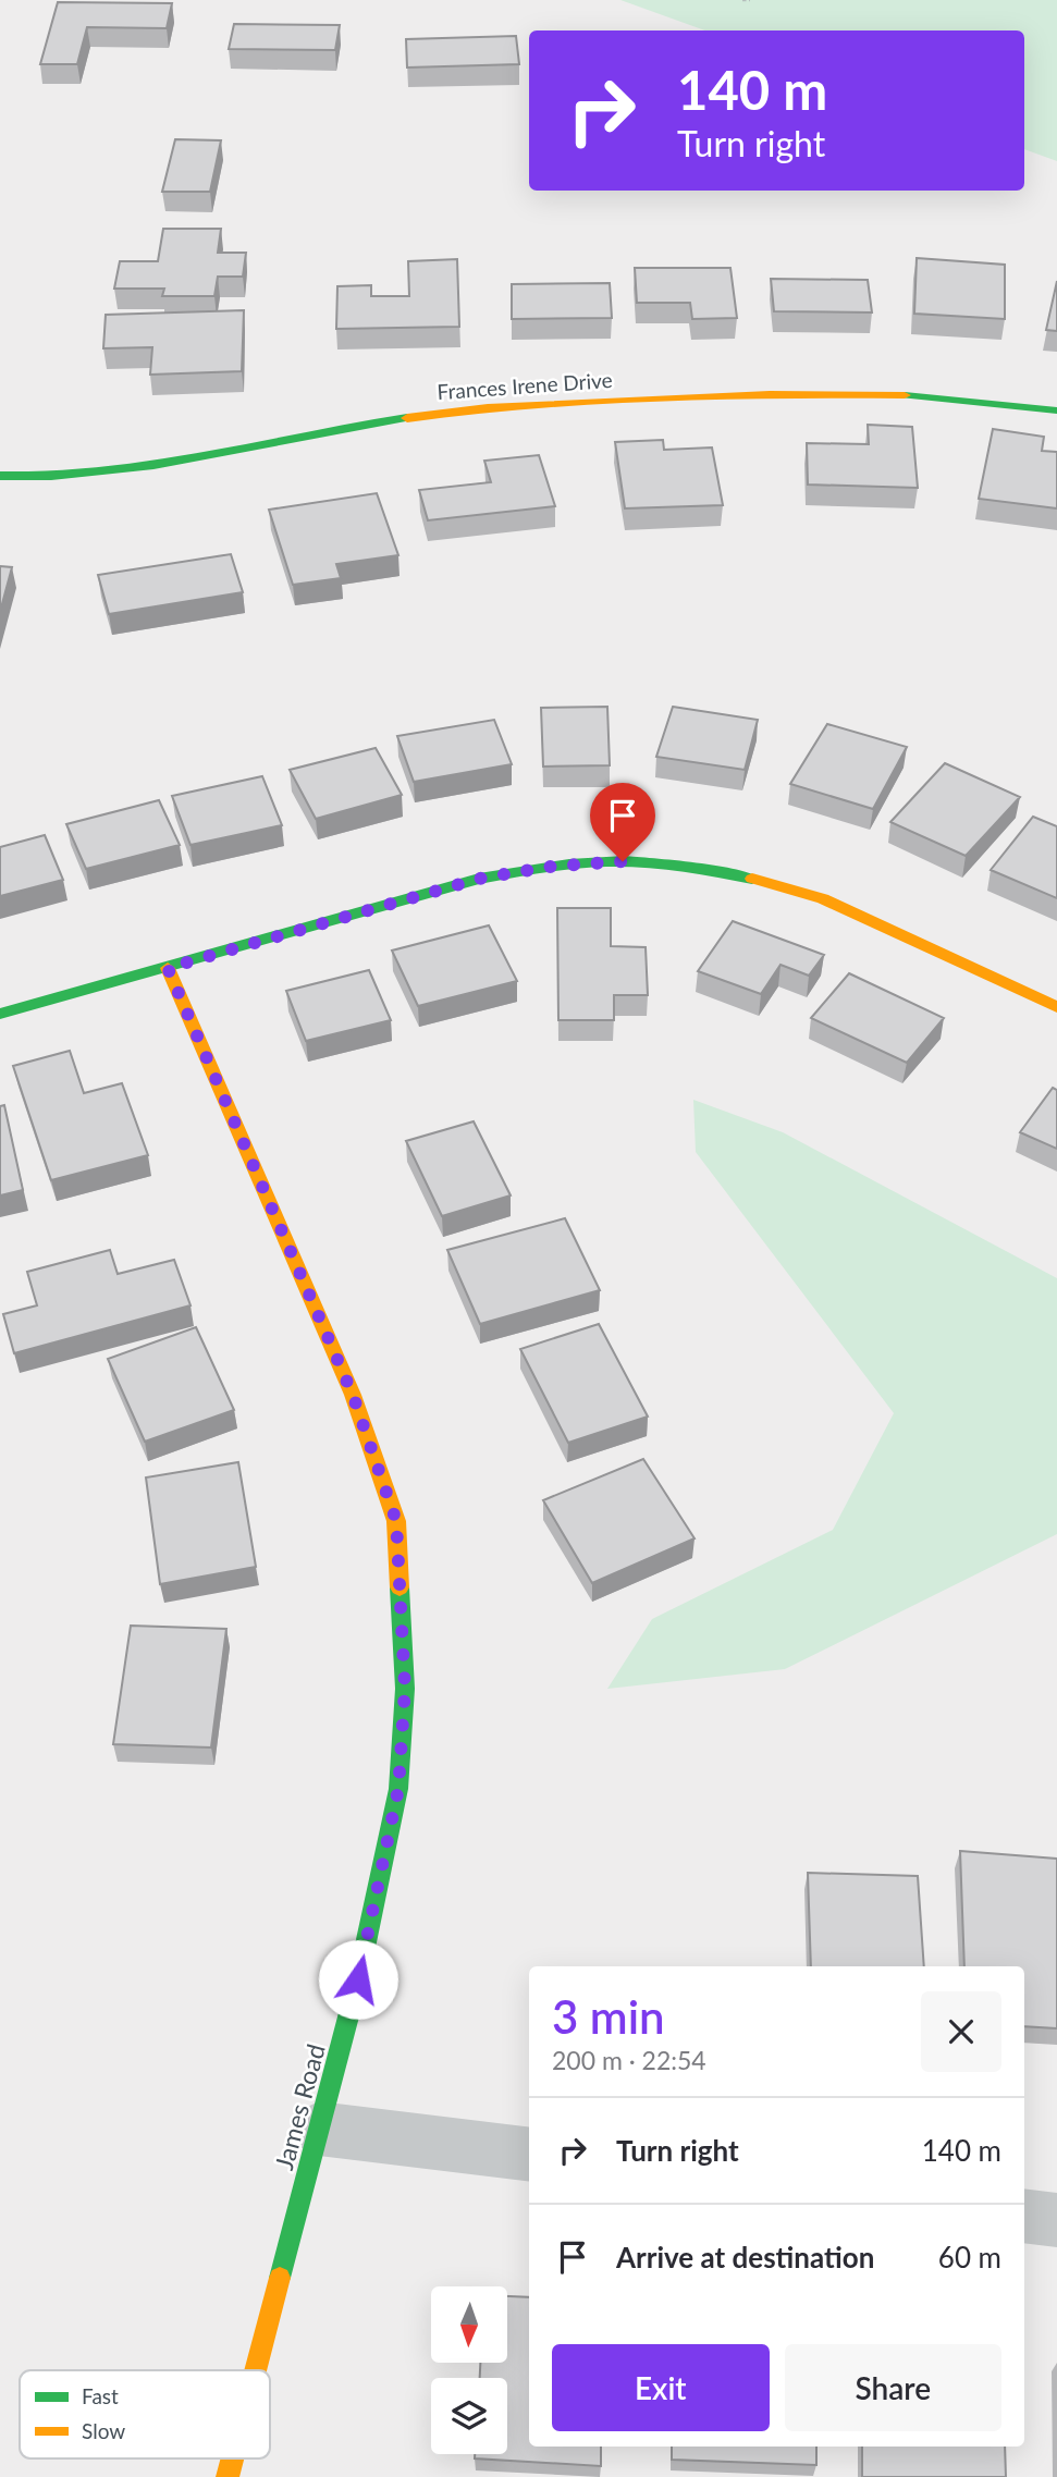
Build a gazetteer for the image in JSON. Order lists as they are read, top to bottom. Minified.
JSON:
{"streets":{"street":["Frances Irene Drive","James Road"]},"legend":["Fast","Slow"],"north":"bottom","page":{"turn":["140 m","Turn right"],"heading":["3 min","200 m · 22:54"],"list":[{"name":"Turn right","value":"140 m"},{"name":"Arrive at destination","value":"60 m"}],"buttons":["Exit","Share"]}}
